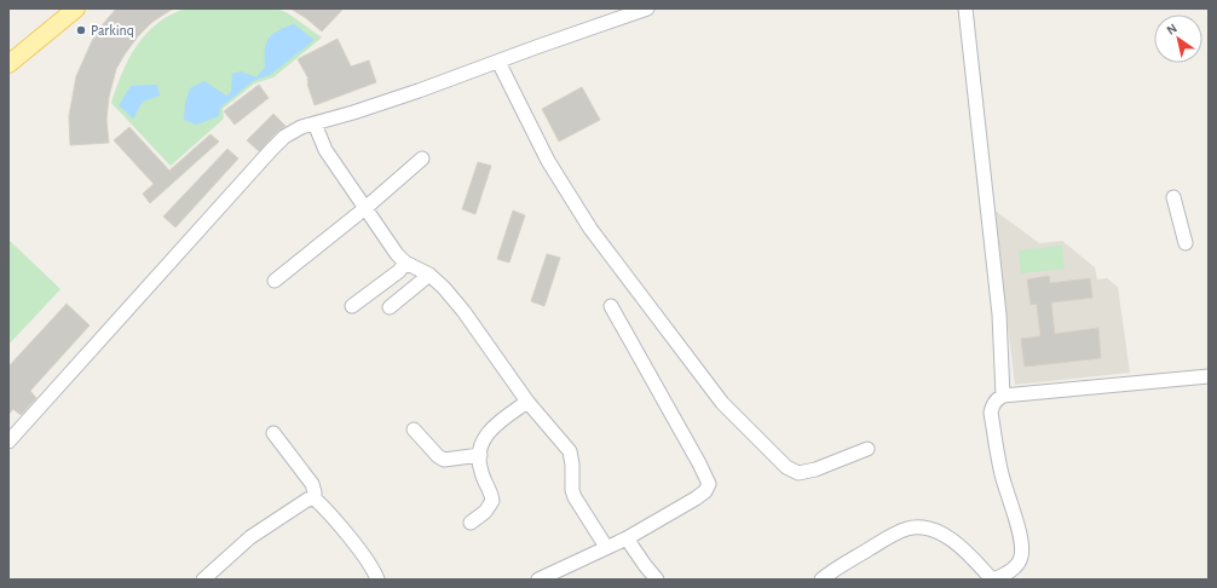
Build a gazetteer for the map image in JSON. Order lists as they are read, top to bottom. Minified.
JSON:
{"places":["Parkinq"],"north":"top left"}
